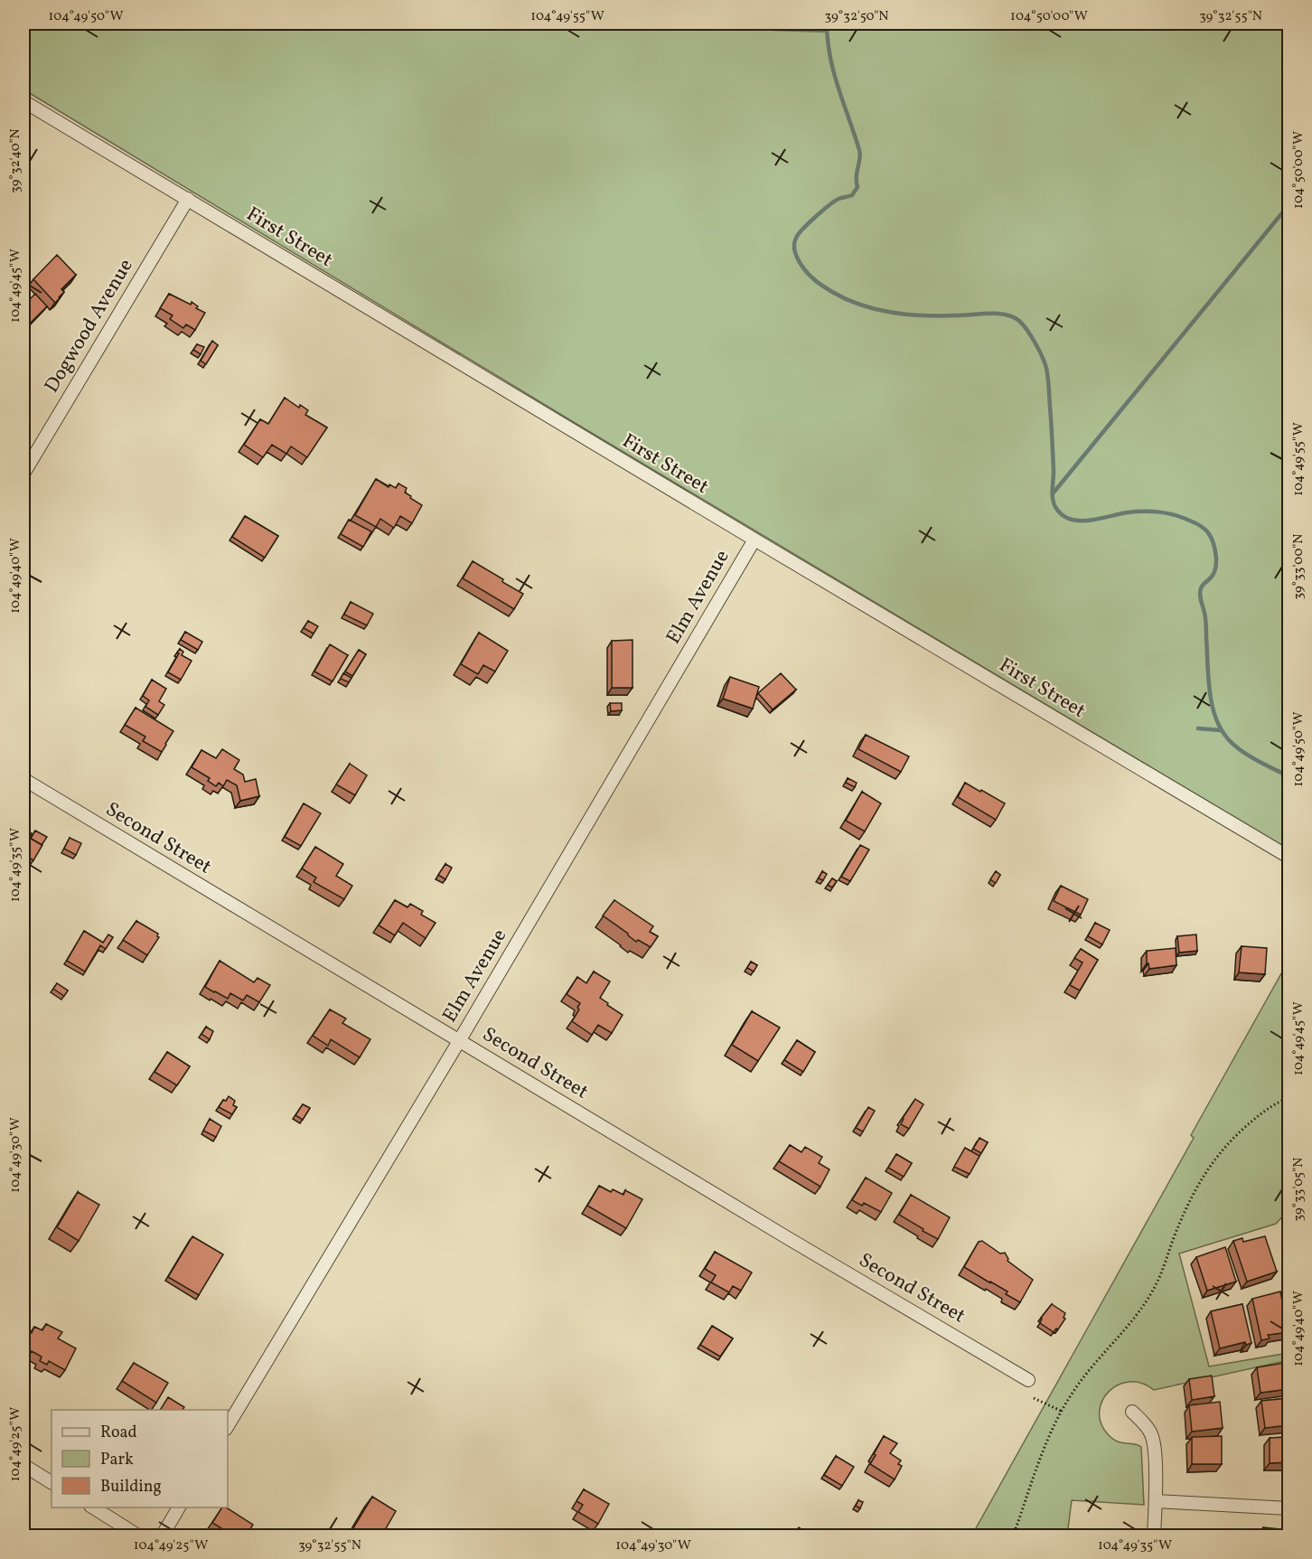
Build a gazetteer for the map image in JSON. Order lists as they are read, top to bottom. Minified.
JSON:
{"streets":{"street":["First Street","Dogwood Avenue","Elm Avenue","Second Street"]},"crossings":[["First Street","Dogwood Avenue"],["First Street","Elm Avenue"],["Elm Avenue","Second Street"]],"legend":["Road","Park","Building"],"coordinates":["104°49'50\"W","104°49'55\"W","39°32'50\"N","104°50'00\"W","39°32'55\"N","39°32'40\"N","104°49'45\"W","39°33'00\"N","104°49'40\"W","104°49'35\"W","104°49'30\"W","39°33'05\"N","104°49'25\"W"]}
